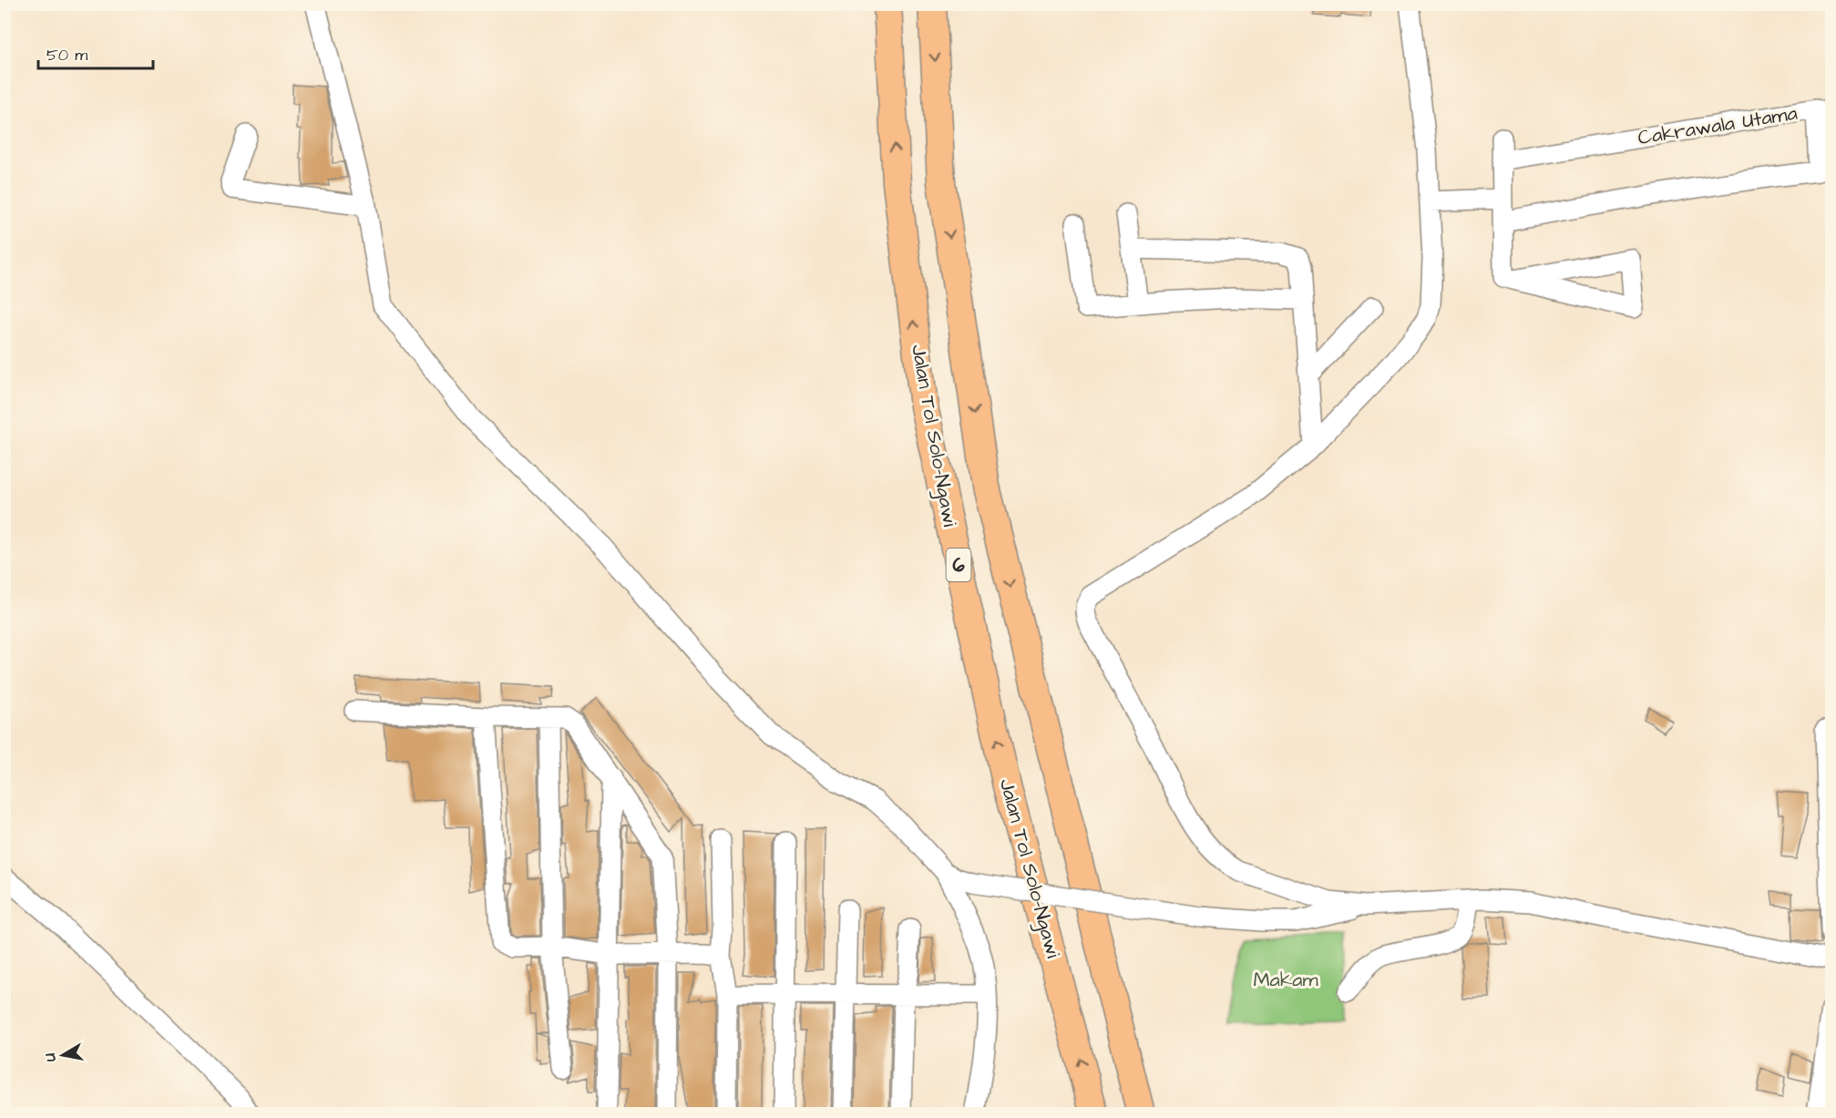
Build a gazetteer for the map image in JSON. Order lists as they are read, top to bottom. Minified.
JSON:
{"streets":{"highway":["Jalan Tol Solo–Ngawi","6"],"street":["Cakrawala Utama"]},"parks":["Makam"],"scale_bar":"50 m","north":"left"}
